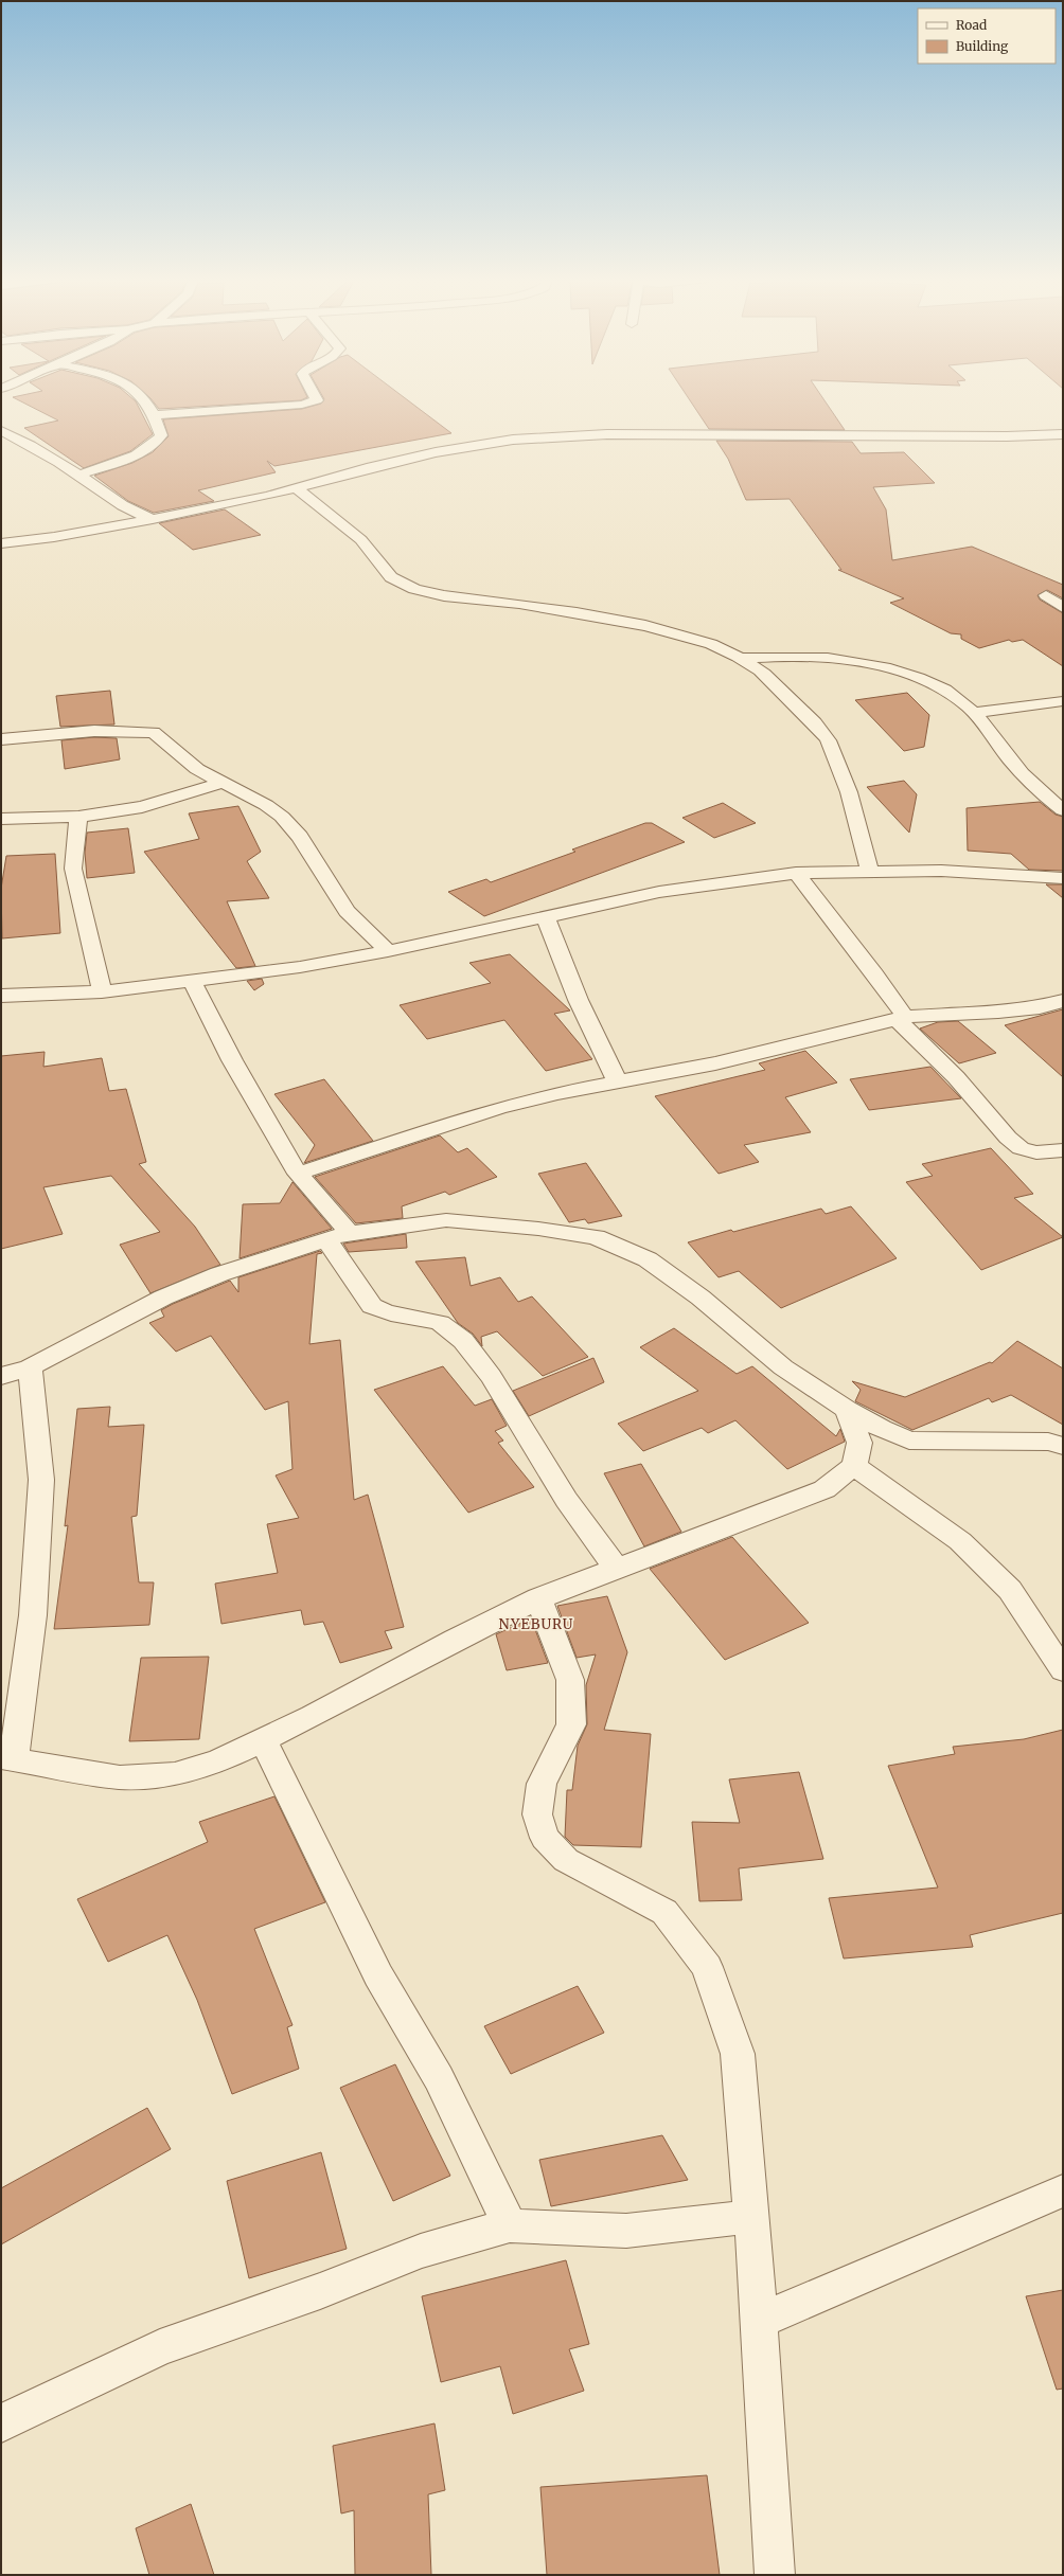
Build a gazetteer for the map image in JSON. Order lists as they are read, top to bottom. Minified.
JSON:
{"districts":["NYEBURU"],"legend":["Road","Building"]}
